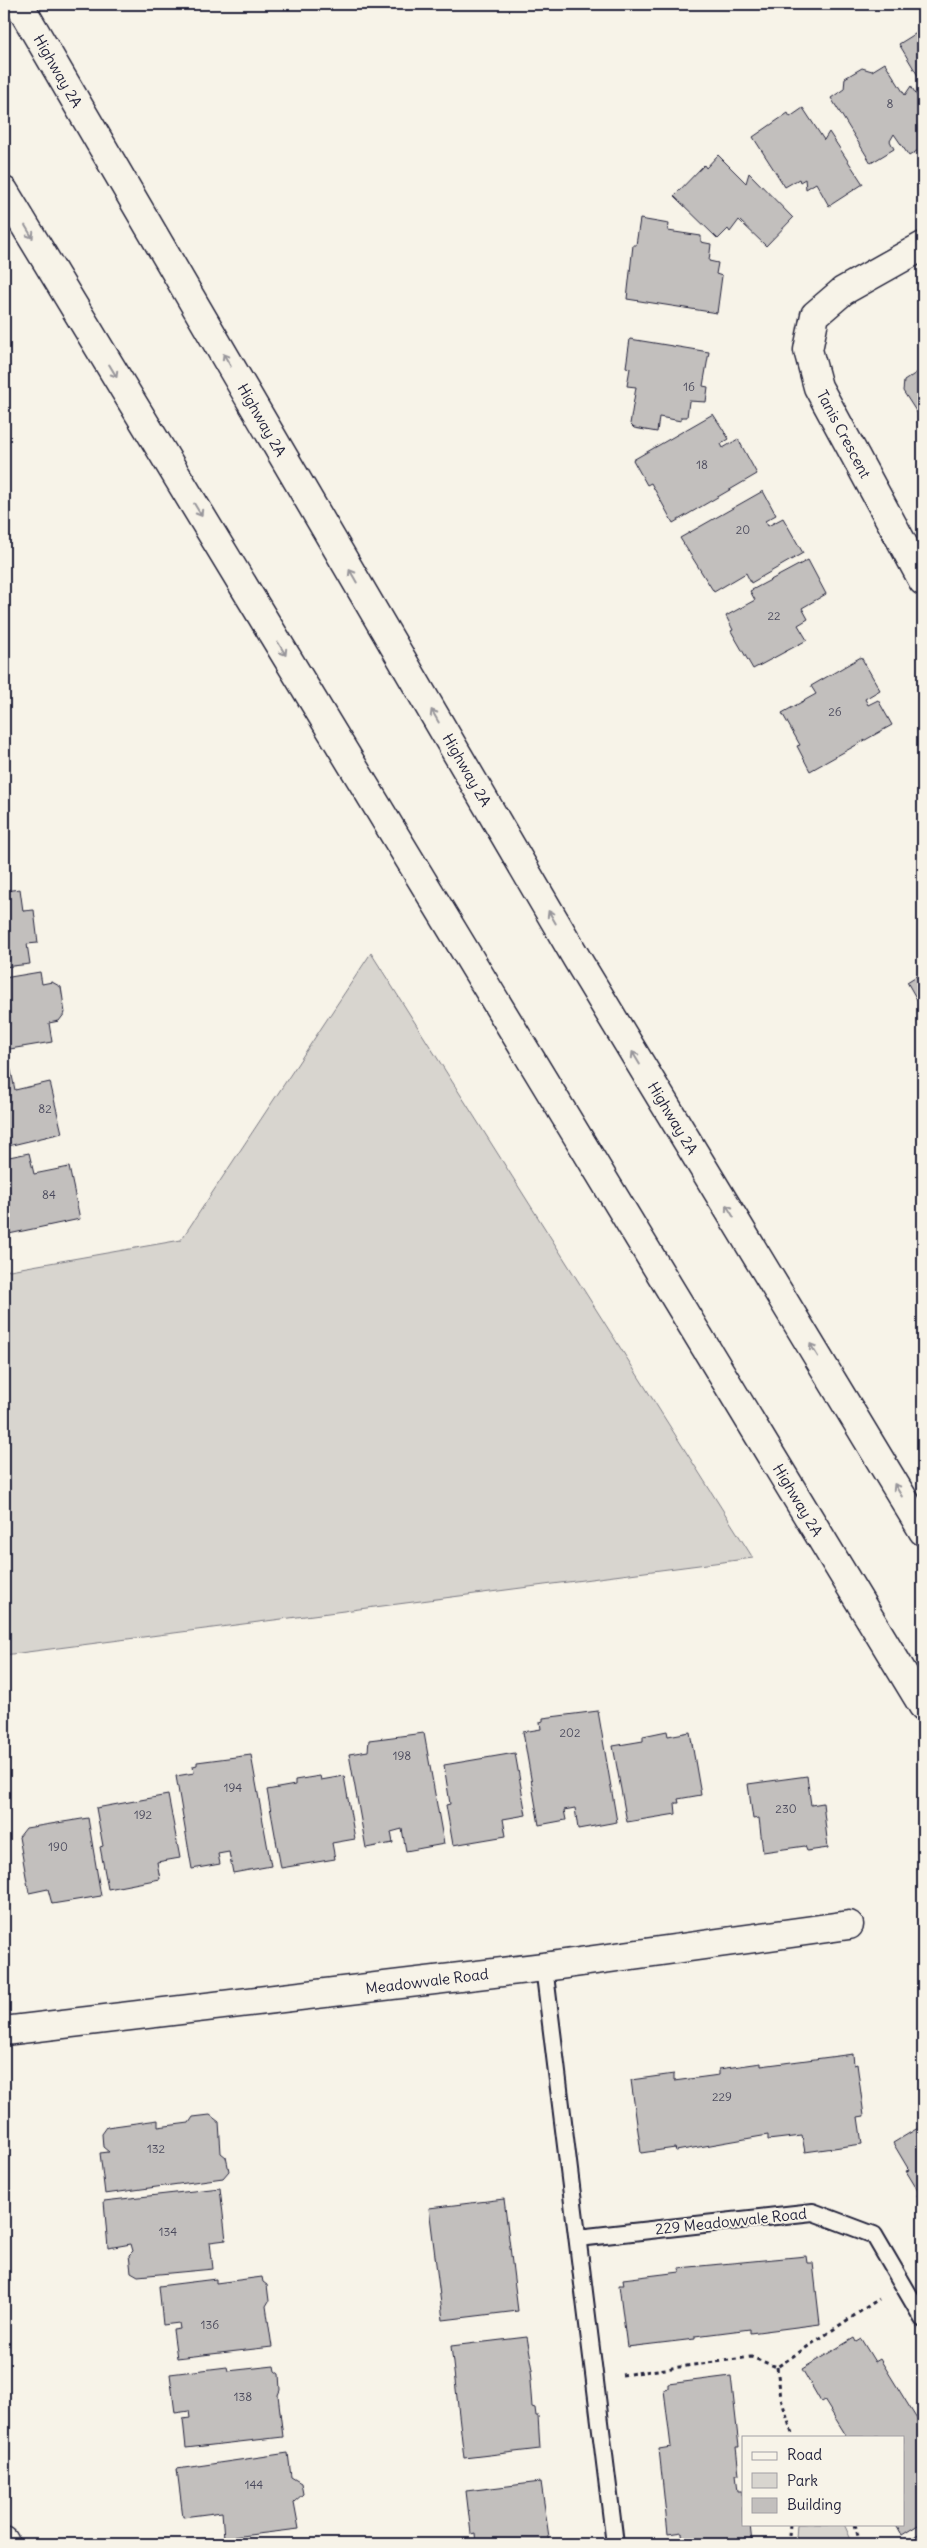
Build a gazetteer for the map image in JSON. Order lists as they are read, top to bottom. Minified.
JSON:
{"streets":{"main road":["Highway 2A","Tanis Crescent","Meadowvale Road"],"lane":["229 Meadowvale Road"]},"house_numbers":["8","16","18","20","22","26","82","84","202","198","194","230","192","190","229","132","134","136","138","144"],"legend":["Road","Park","Building"]}
